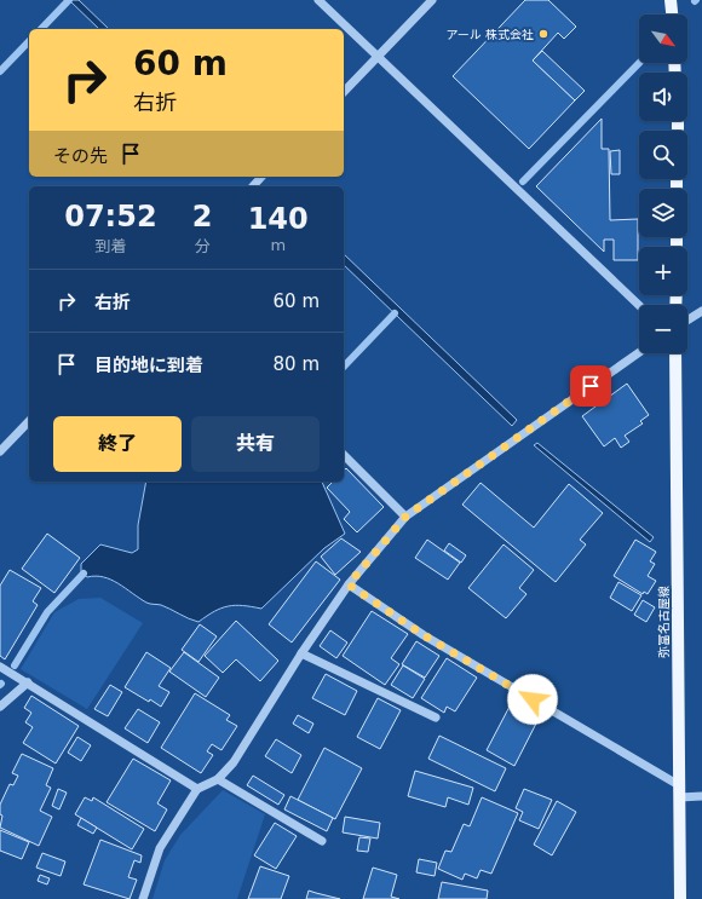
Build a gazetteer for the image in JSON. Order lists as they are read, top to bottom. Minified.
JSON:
{"streets":{"main road":["弥富名古屋線"]},"places":["アール 株式会社"],"north":"bottom right","page":{"map_buttons":["+","−"],"turn":["60 m","右折"],"then":"その先","eta":["07:52","到着","2","分","140","m"],"list":[{"name":"右折","value":"60 m"},{"name":"目的地に到着","value":"80 m"}],"buttons":["終了","共有"]}}
